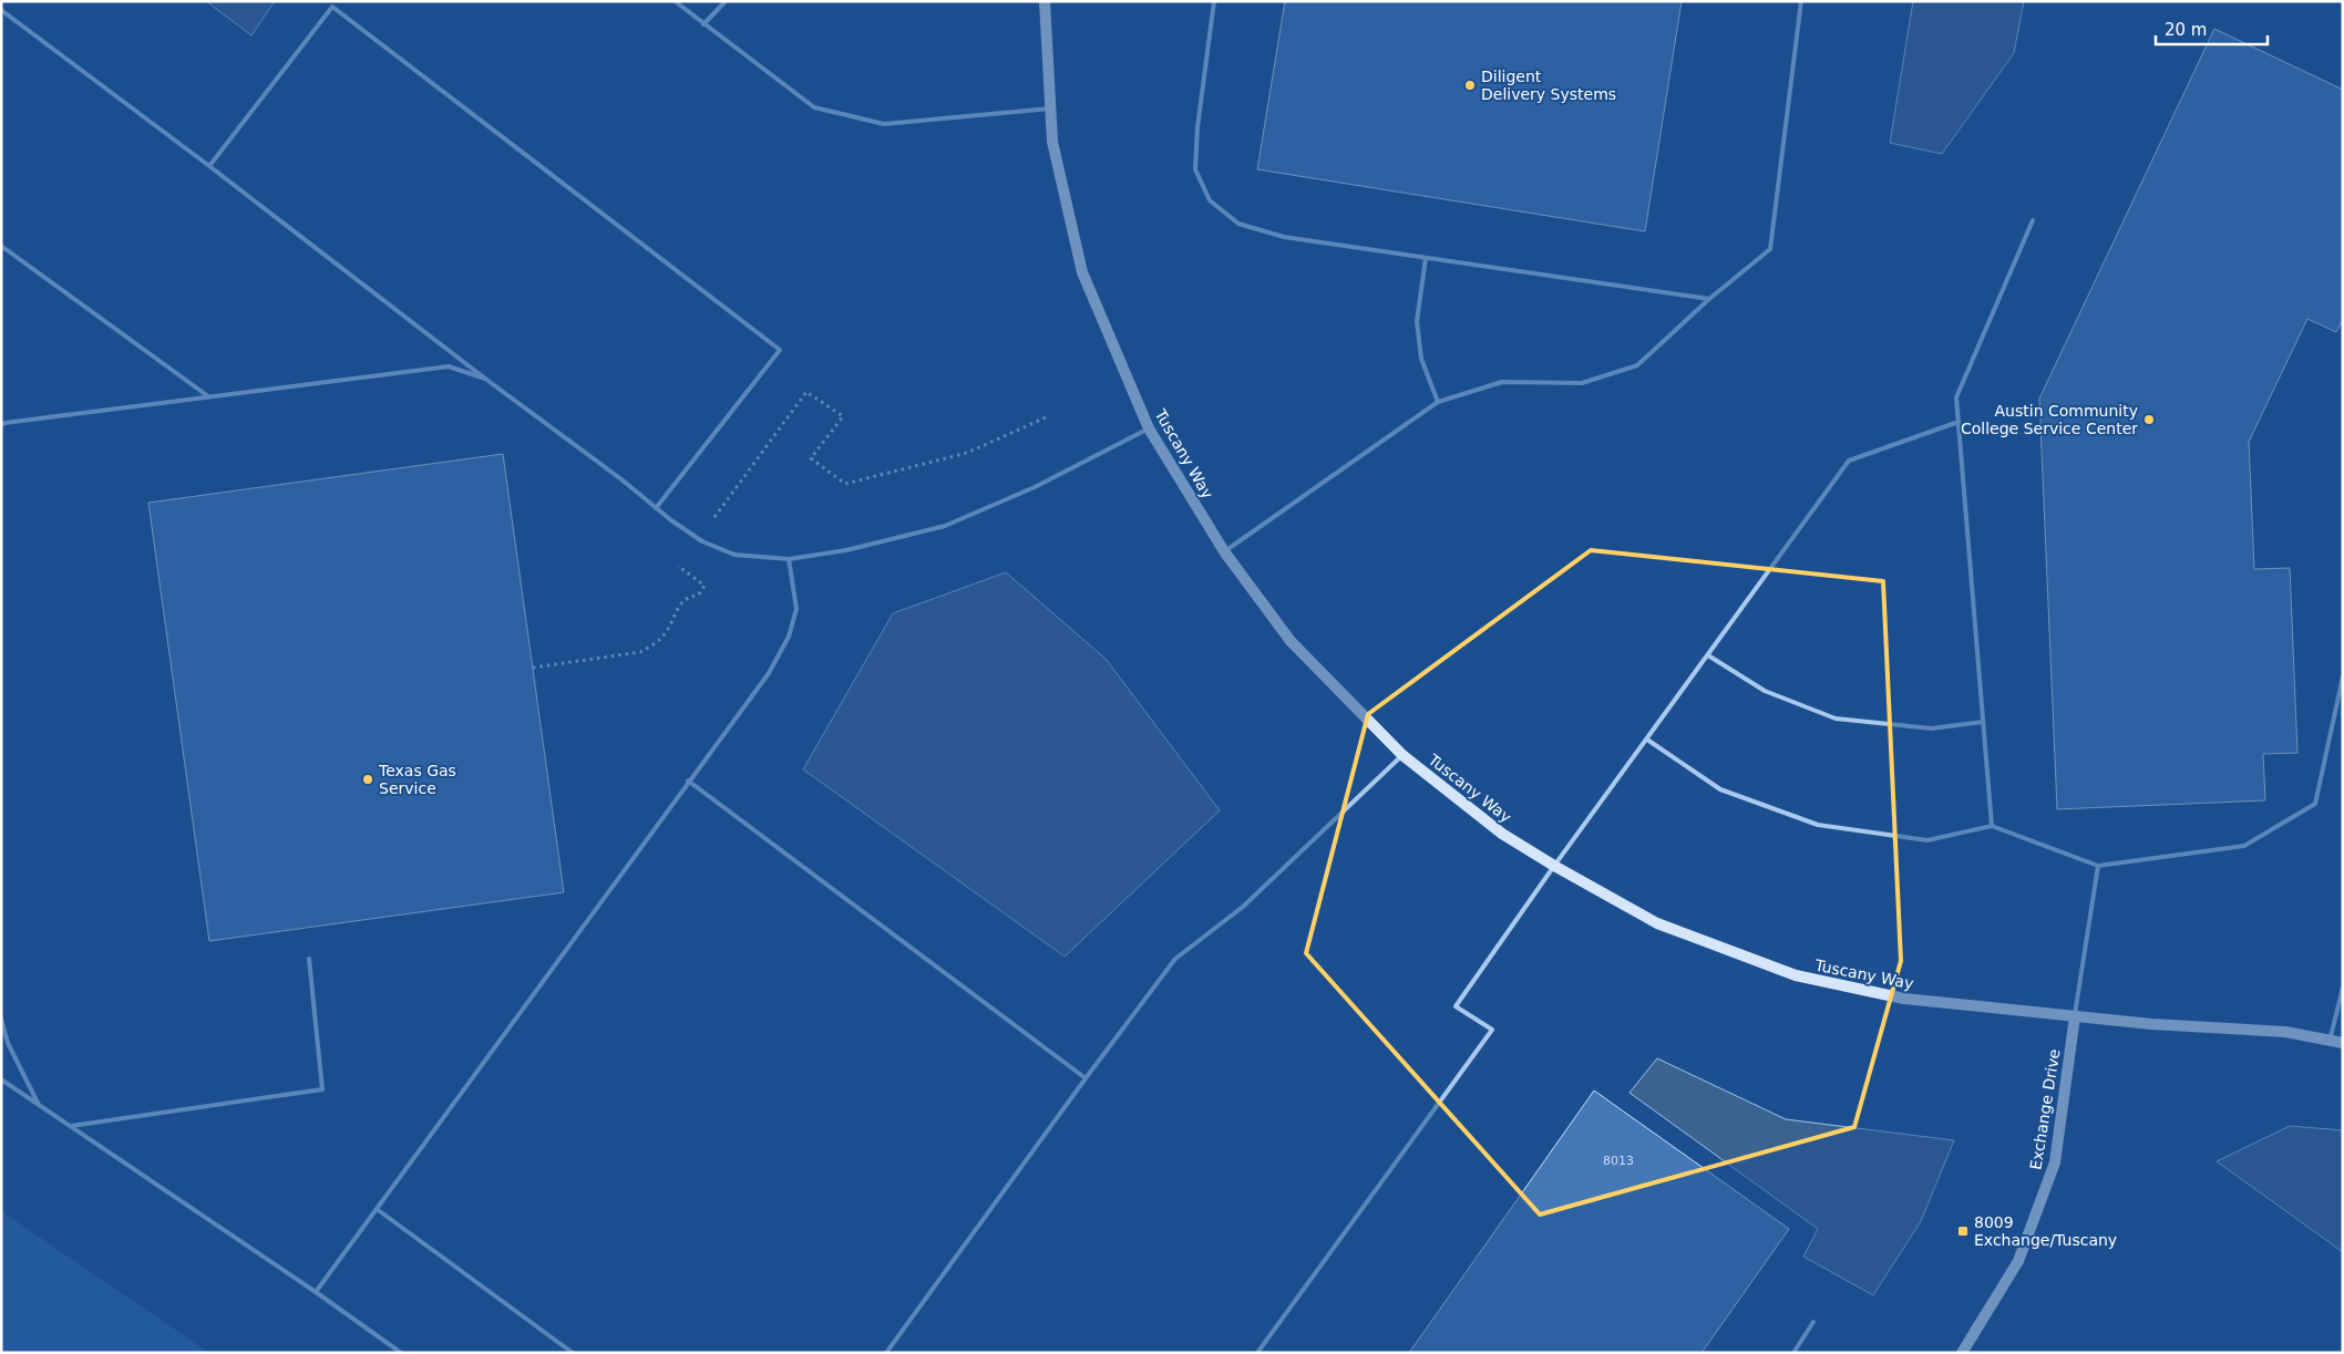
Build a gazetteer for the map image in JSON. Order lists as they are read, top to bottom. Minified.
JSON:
{"streets":{"street":["Tuscany Way","Exchange Drive"]},"crossings":[["Tuscany Way","Exchange Drive"]],"places":{"other":["Diligent Delivery Systems","Austin Community College Service Center","Texas Gas Service"],"transit":["8009 Exchange/Tuscany"]},"house_numbers":["8013"],"scale_bar":"20 m"}
